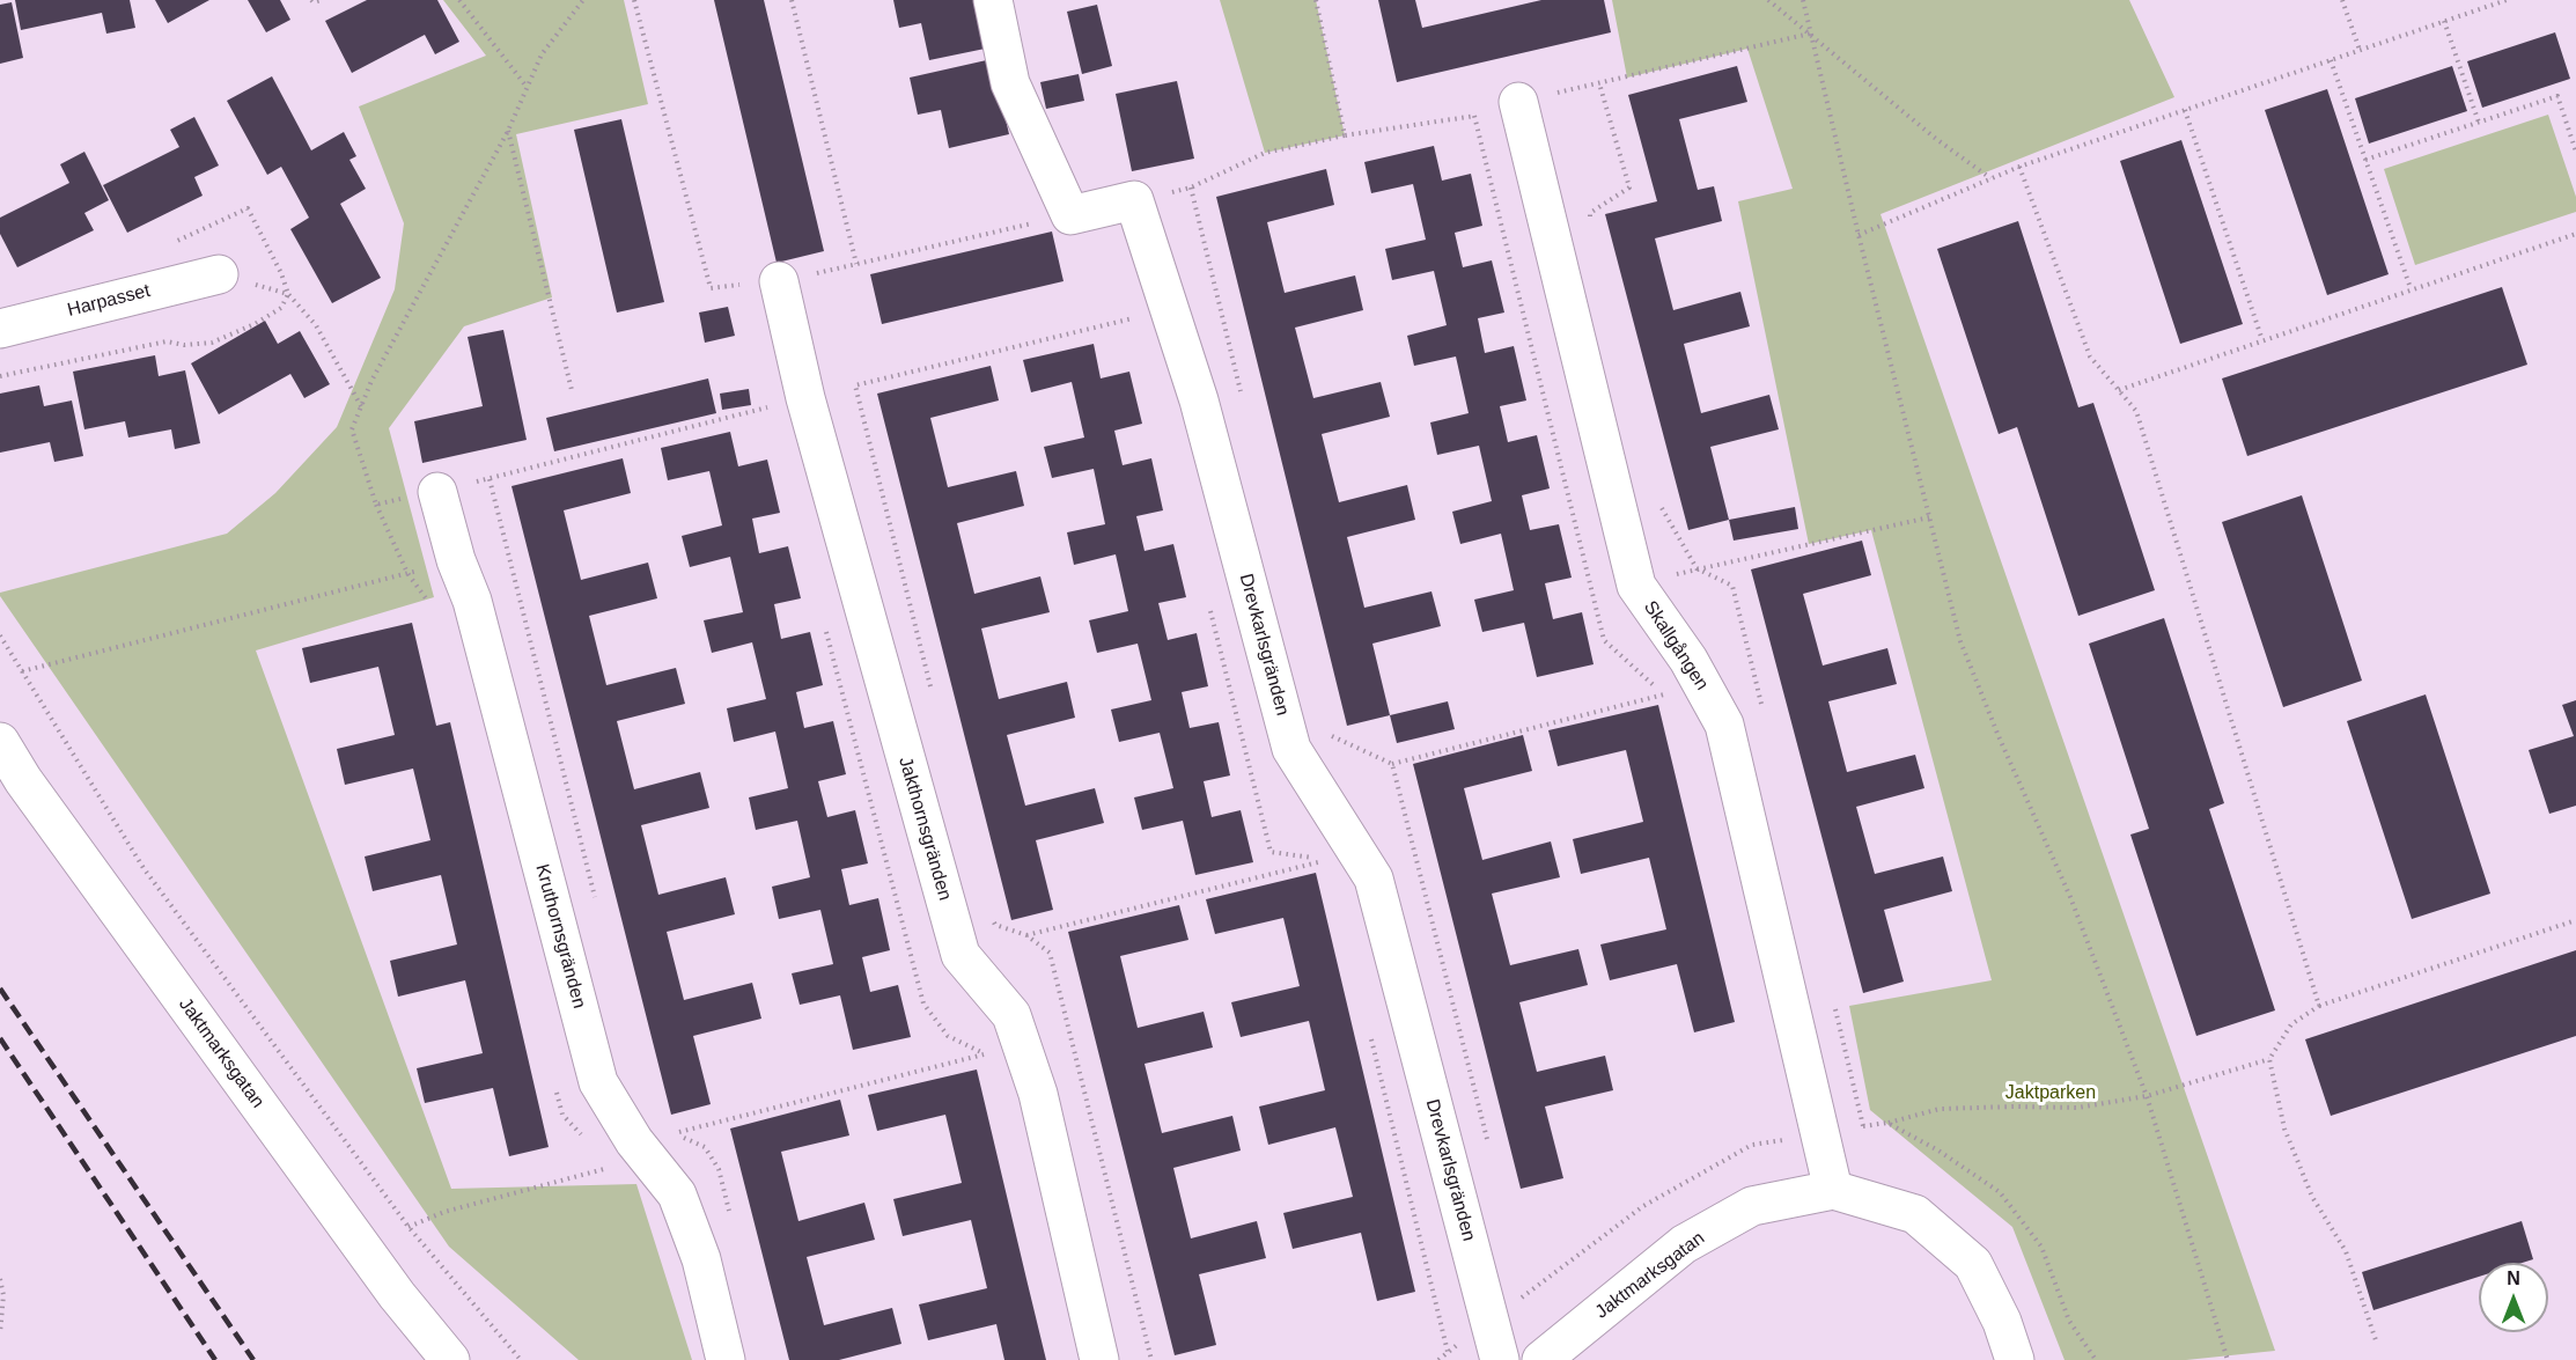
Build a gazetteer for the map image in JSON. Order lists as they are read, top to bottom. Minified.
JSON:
{"streets":{"street":["Harpasset","Drevkarlsgränden","Skallgången","Jakthornsgränden","Kruthornsgränden","Jaktmarksgatan"]},"crossings":[["Skallgången","Jaktmarksgatan"]],"parks":["Jaktparken"],"north":"top"}
